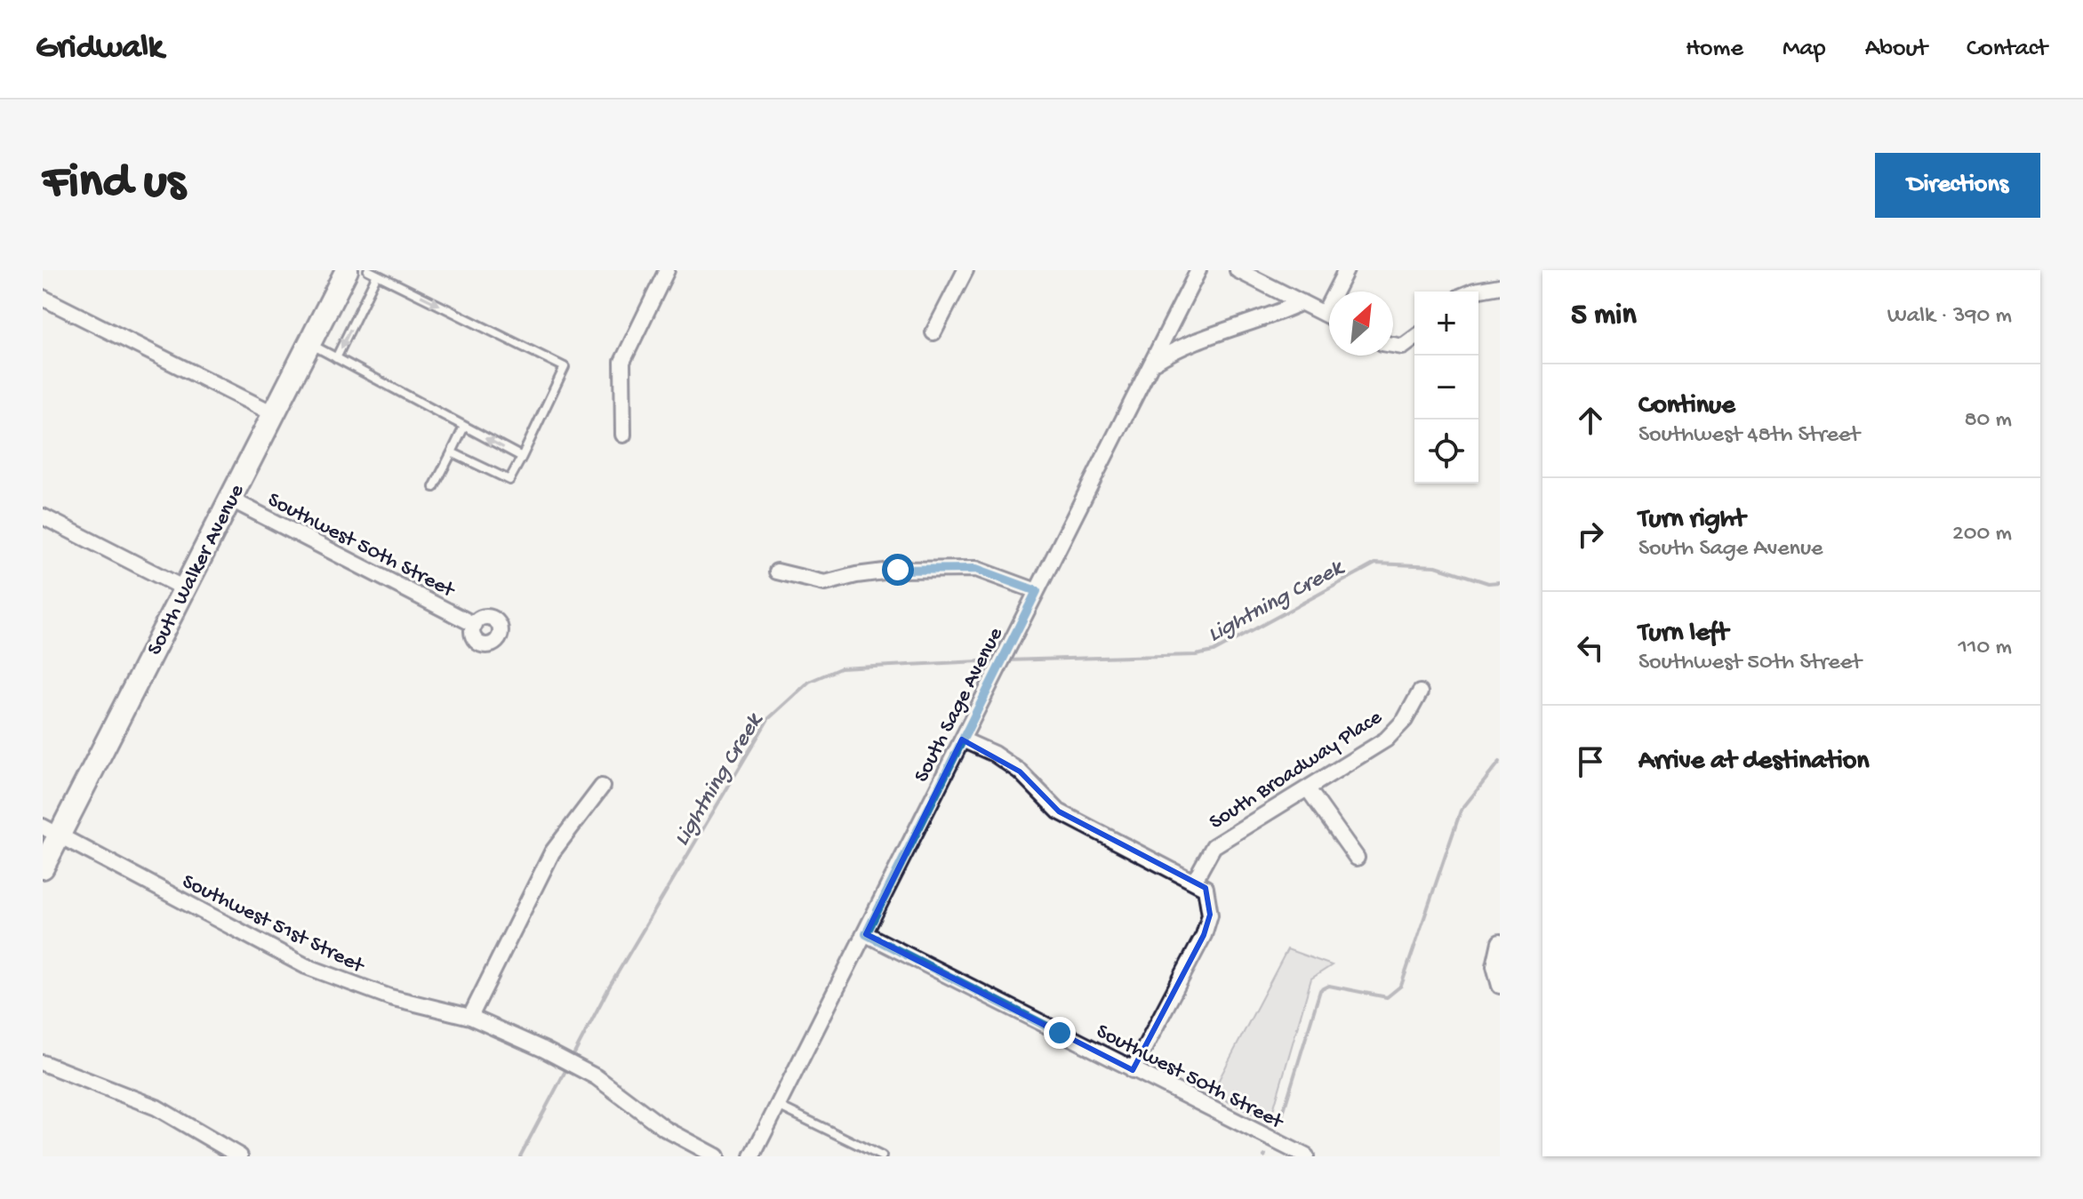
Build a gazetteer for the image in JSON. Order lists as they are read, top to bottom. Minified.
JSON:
{"streets":{"main road":["South Walker Avenue"],"street":["Southwest 50th Street","South Sage Avenue","South Broadway Place","Southwest 51st Street"]},"crossings":[["Southwest 50th Street","South Walker Avenue"],["Southwest 50th Street","South Sage Avenue"],["South Walker Avenue","Southwest 51st Street"]],"water":["Lightning Creek"],"north":"top right","page":{"header":"Gridwalk","nav":["Home","Map","About","Contact"],"buttons":"Directions","title":"Find us","heading":["5 min","Walk · 390 m"],"map_buttons":["+","−"],"list":[["Continue","Southwest 48th Street","80 m"],["Turn right","South Sage Avenue","200 m"],["Turn left","Southwest 50th Street","110 m"],"Arrive at destination"]}}
